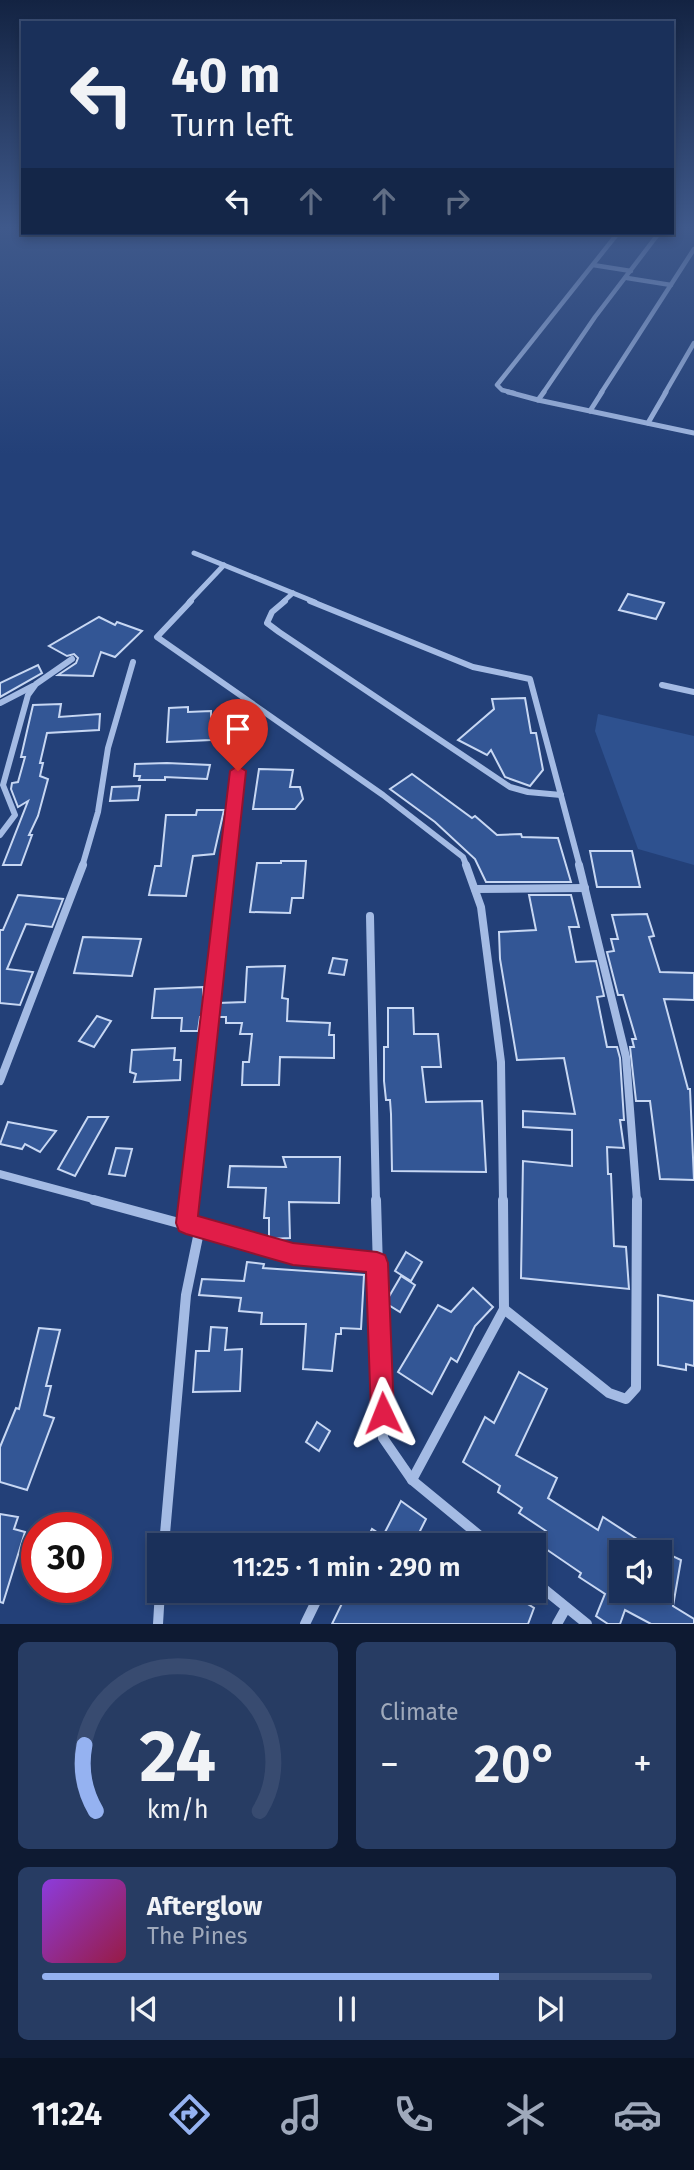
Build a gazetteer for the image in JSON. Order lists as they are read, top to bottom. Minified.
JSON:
{"page":{"turn":["40 m","Turn left"],"limit":"30","trip":"11:25 · 1 min · 290 m","tile":"Climate","heat":["−","20°","+"],"song":["Afterglow","The Pines"],"tabs":"11:24","gauge":["24","km/h"]}}
